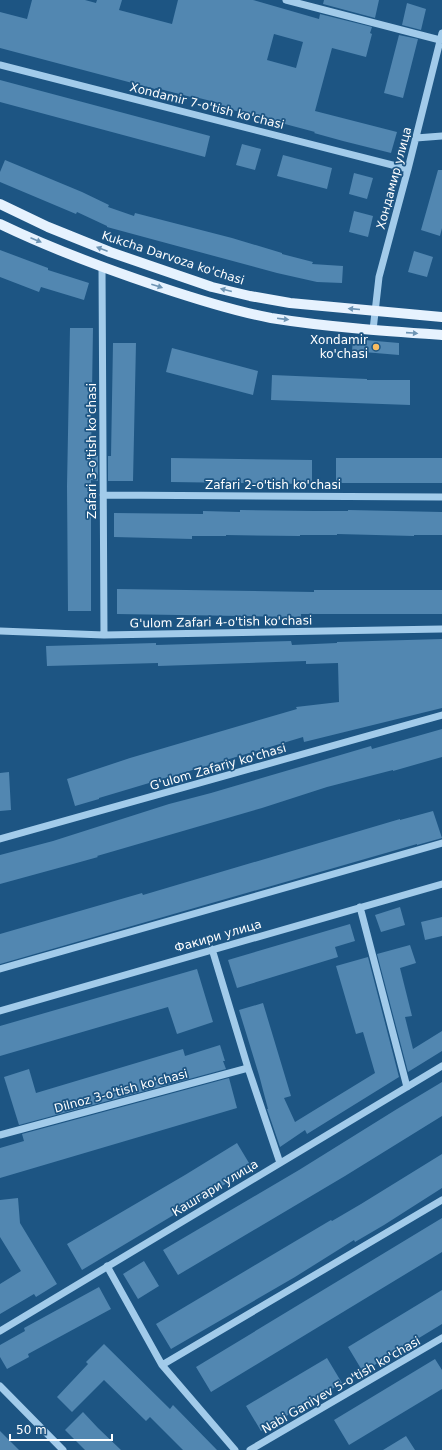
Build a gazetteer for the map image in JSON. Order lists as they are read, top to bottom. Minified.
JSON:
{"streets":{"main road":["Kukcha Darvoza ko'chasi"],"street":["Xondamir 7-o'tish ko'chasi","Хондамир улица","Zafari 3-o'tish ko'chasi","Zafari 2-o'tish ko'chasi","G'ulom Zafari 4-o'tish ko'chasi","G'ulom Zafariy ko'chasi","Факири улица","Dilnoz 3-o'tish ko'chasi","Кашгари улица","Nabi Ganiyev 5-o'tish ko'chasi"]},"crossings":[["Xondamir 7-o'tish ko'chasi","Хондамир улица"],["Хондамир улица","Kukcha Darvoza ko'chasi"],["Zafari 3-o'tish ko'chasi","Zafari 2-o'tish ko'chasi"],["Zafari 3-o'tish ko'chasi","G'ulom Zafari 4-o'tish ko'chasi"]],"places":["Xondamir ko'chasi"],"scale_bar":"50 m"}
